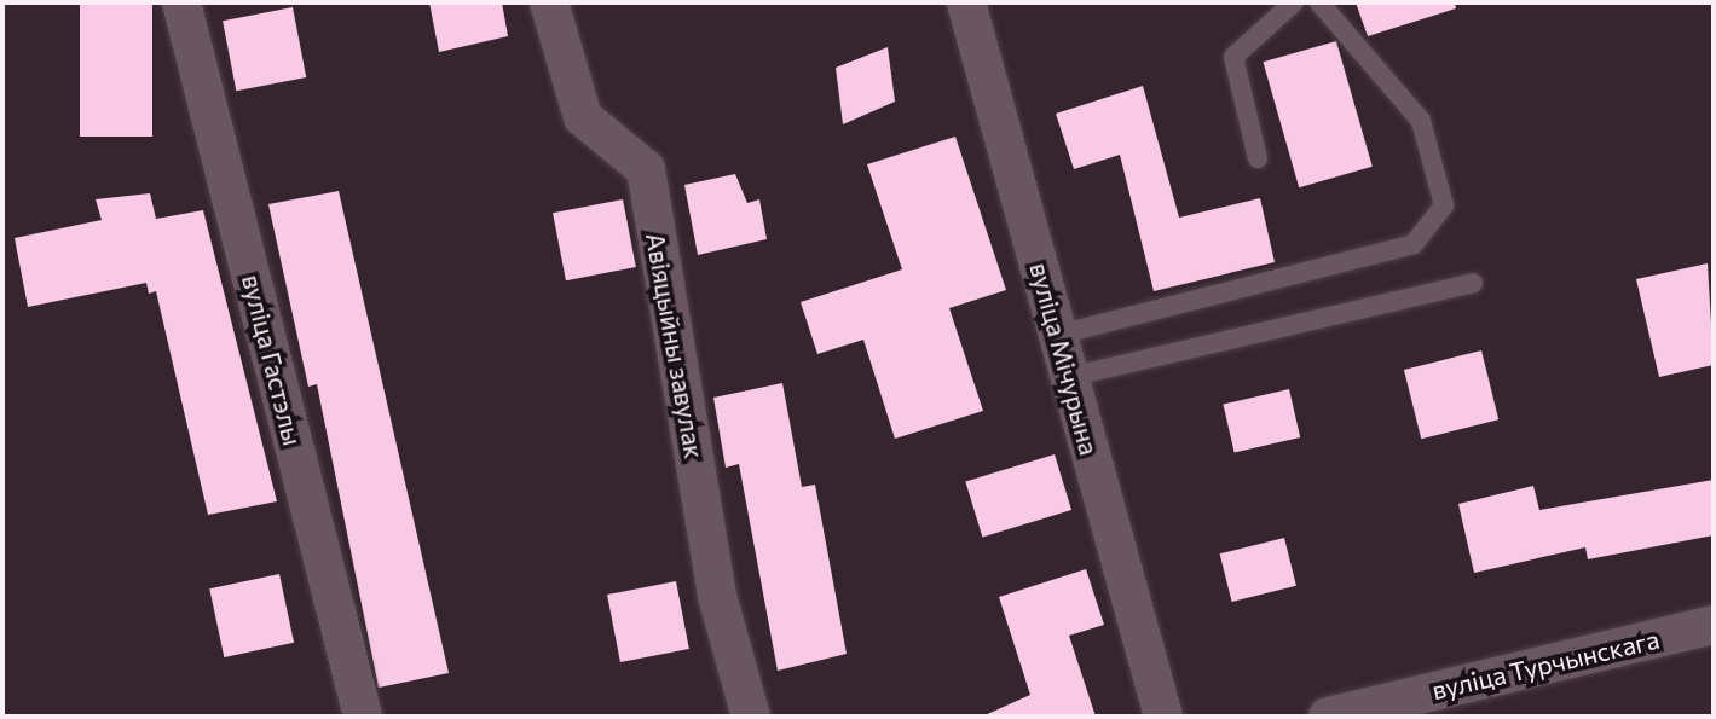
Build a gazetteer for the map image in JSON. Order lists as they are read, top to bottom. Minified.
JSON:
{"streets":{"street":["Авіяцыйны завулак","вуліца Мічурына","вуліца Гастэлы","вуліца Турчынскага"]}}
